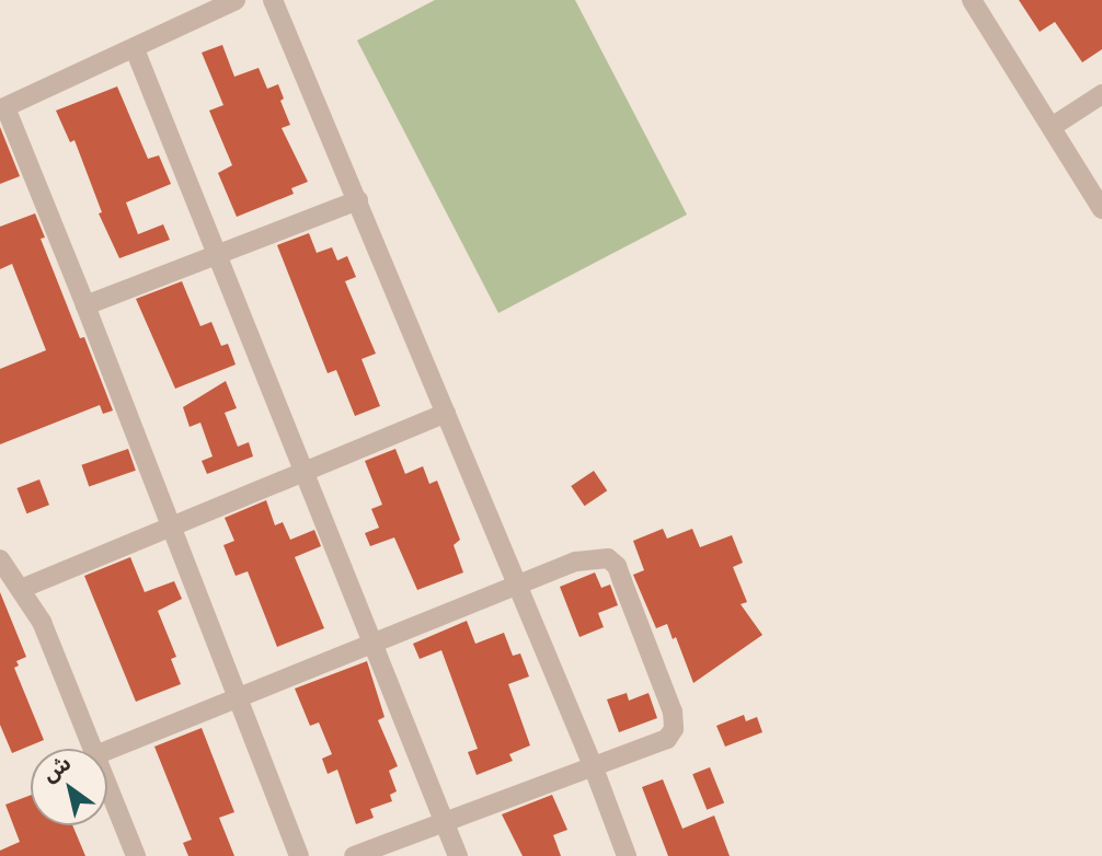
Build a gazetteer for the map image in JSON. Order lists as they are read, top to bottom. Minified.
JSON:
{"north":"top left"}
